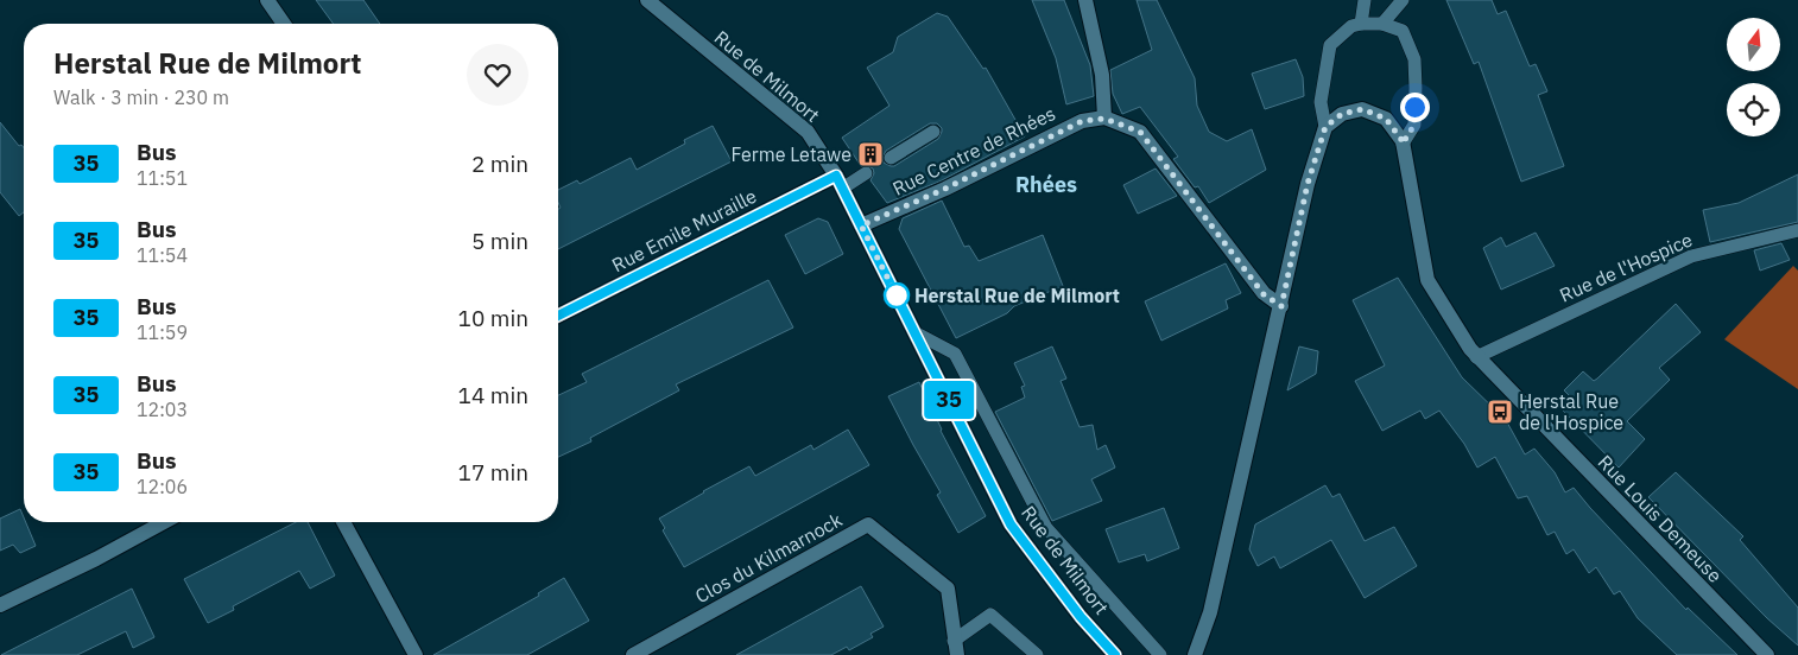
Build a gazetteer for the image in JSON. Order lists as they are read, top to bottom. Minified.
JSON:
{"streets":{"street":["Rue de Milmort","Rue Centre de Rhées","Rue Emile Muraille","Rue Louis Demeuse","Clos du Kilmarnock"],"lane":["Rue de l'Hospice"]},"crossings":[["Rue de Milmort","Rue Centre de Rhées"],["Rue de Milmort","Rue Emile Muraille"],["Rue de l'Hospice","Rue Louis Demeuse"]],"districts":["Rhées"],"places":{"building":["Ferme Letawe"],"other":["Herstal Rue de Milmort"],"bus stop":["Herstal Rue de l'Hospice"]},"lines":["bus line 35"],"north":"top","page":{"on_map":"35","heading":["Herstal Rue de Milmort","Walk · 3 min · 230 m"],"list":[{"mark":"35","name":"Bus","note":"11:51","value":"2 min"},{"mark":"35","name":"Bus","note":"11:54","value":"5 min"},{"mark":"35","name":"Bus","note":"11:59","value":"10 min"},{"mark":"35","name":"Bus","note":"12:03","value":"14 min"},{"mark":"35","name":"Bus","note":"12:06","value":"17 min"}]}}
